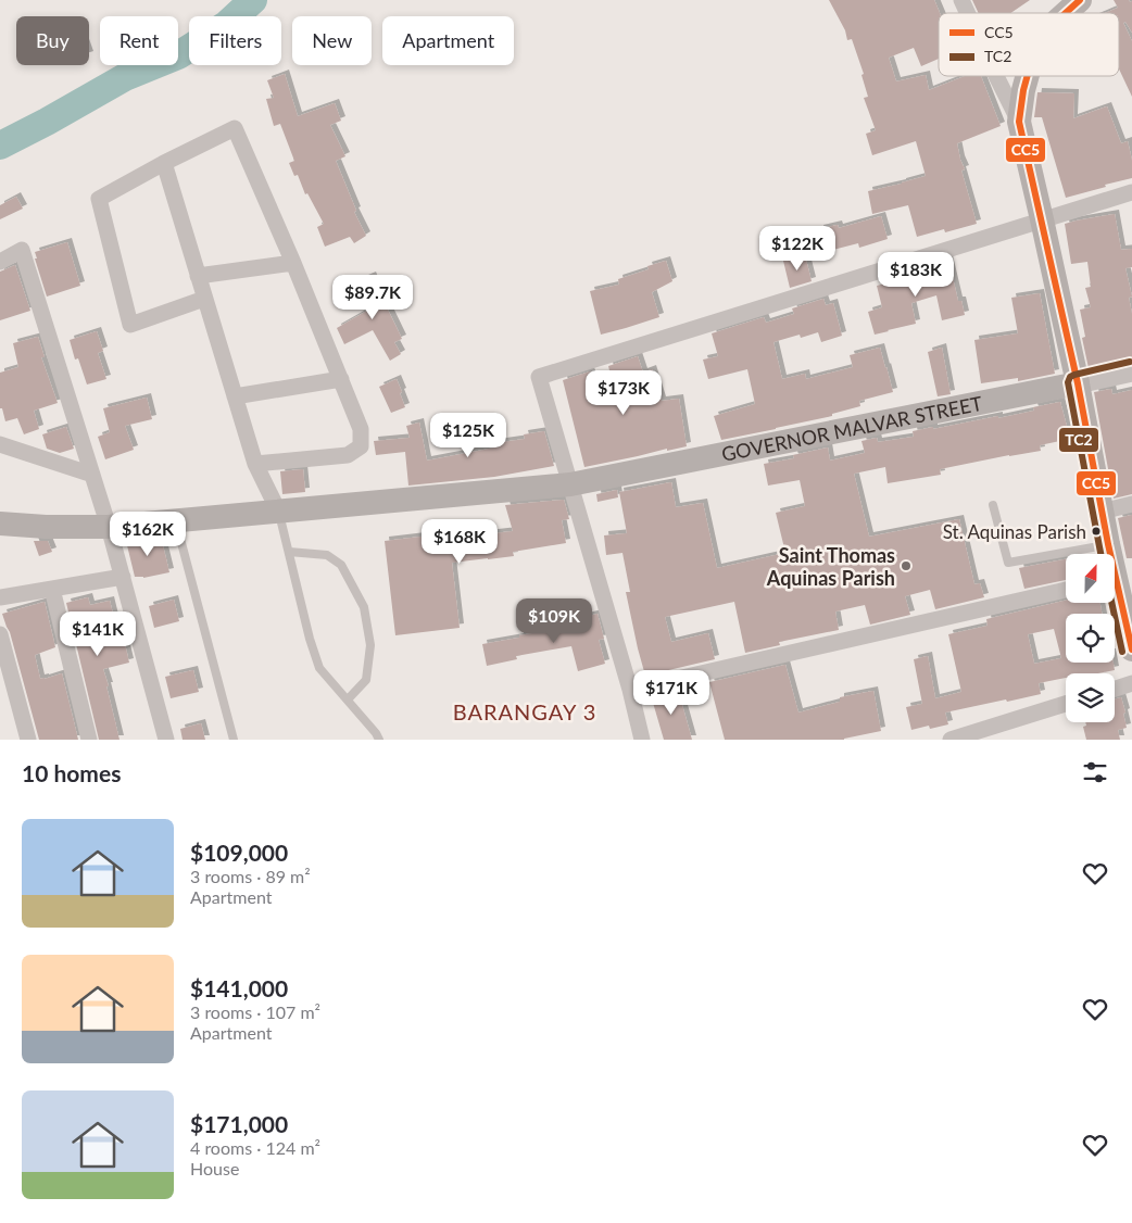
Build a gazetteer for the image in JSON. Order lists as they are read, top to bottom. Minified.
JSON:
{"streets":{"main road":["GOVERNOR MALVAR STREET"]},"districts":["BARANGAY 3"],"places":["St. Aquinas Parish","Saint Thomas Aquinas Parish"],"lines":["transit line CC5","transit line TC2"],"legend":["CC5","TC2"],"north":"top","page":{"chip":["Buy","Rent","Filters","New","Apartment"],"price":["$122K","$183K","$89.7K","$173K","$125K","$162K","$168K","$109K","$141K","$171K"],"heading":"10 homes","list":[{"name":"$109,000","note":"3 rooms · 89 m² · Apartment"},{"name":"$141,000","note":"3 rooms · 107 m² · Apartment"},{"name":"$171,000","note":"4 rooms · 124 m² · House"}]}}
